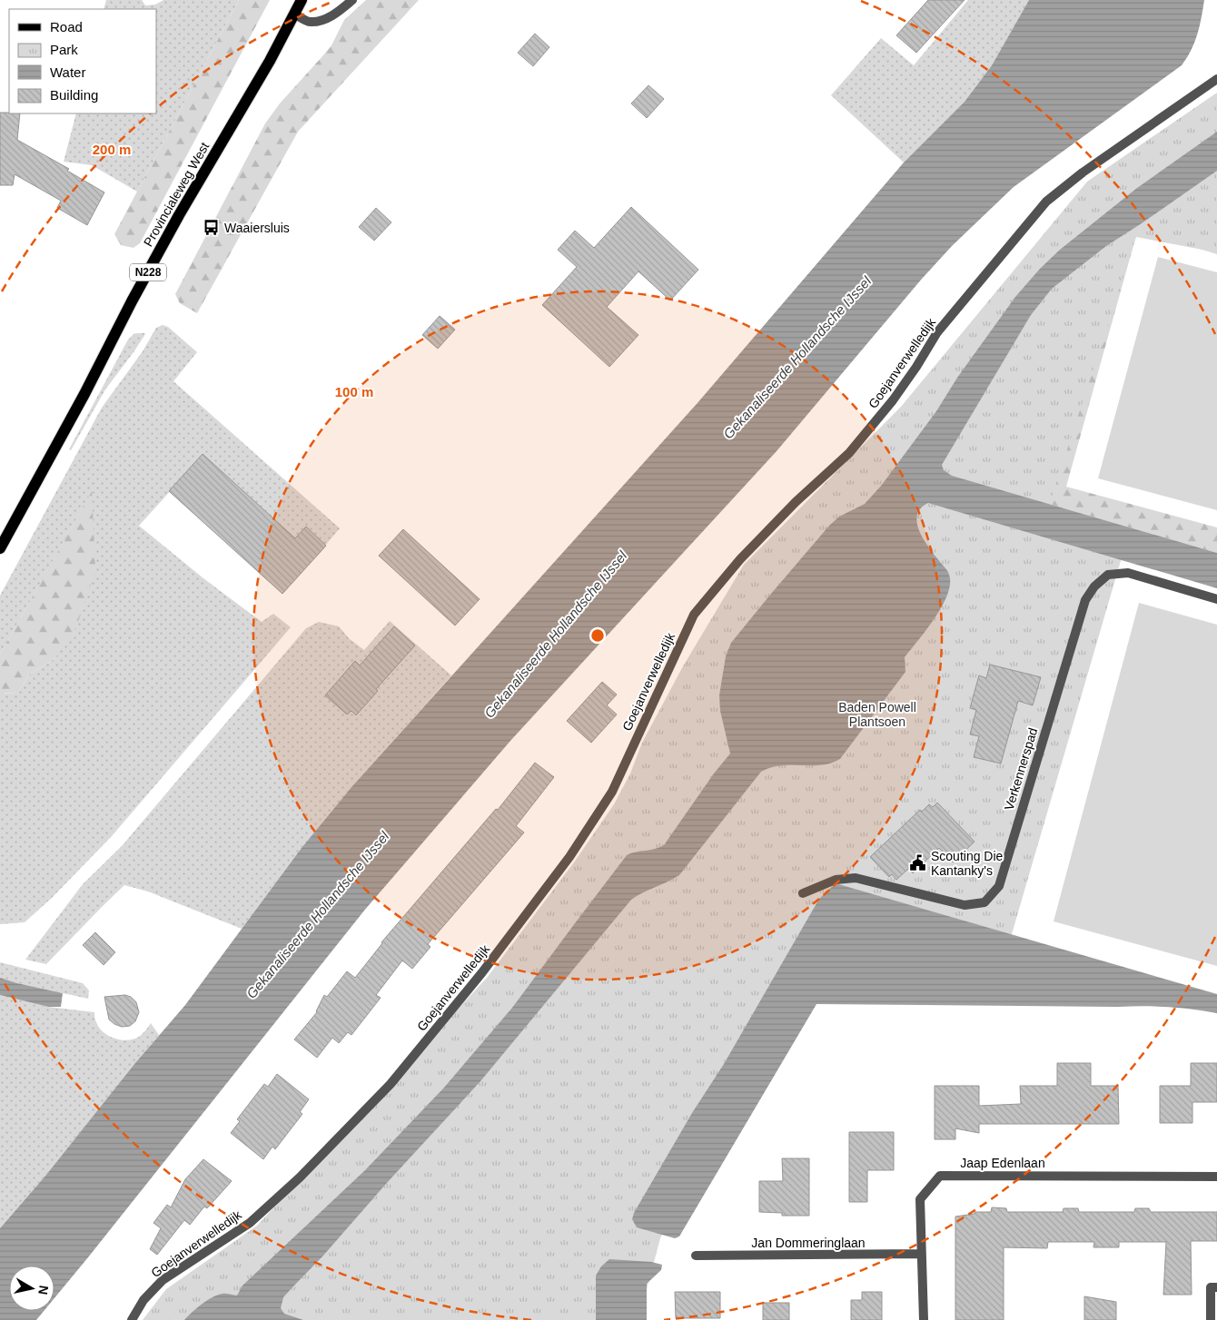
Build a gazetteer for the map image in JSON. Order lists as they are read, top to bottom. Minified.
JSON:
{"streets":{"main road":["Provincialeweg West","N228"],"street":["Goejanverwelledijk","Verkennerspad","Jaap Edenlaan","Jan Dommeringlaan"]},"crossings":[["Jaap Edenlaan","Jan Dommeringlaan"]],"water":["Gekanaliseerde Hollandsche IJssel"],"parks":["Baden Powell Plantsoen"],"places":{"bus stop":["Waaiersluis"],"public building":["Scouting Die Kantanky's"]},"legend":["Road","Park","Water","Building"],"north":"right","rings":["200 m","100 m"]}
